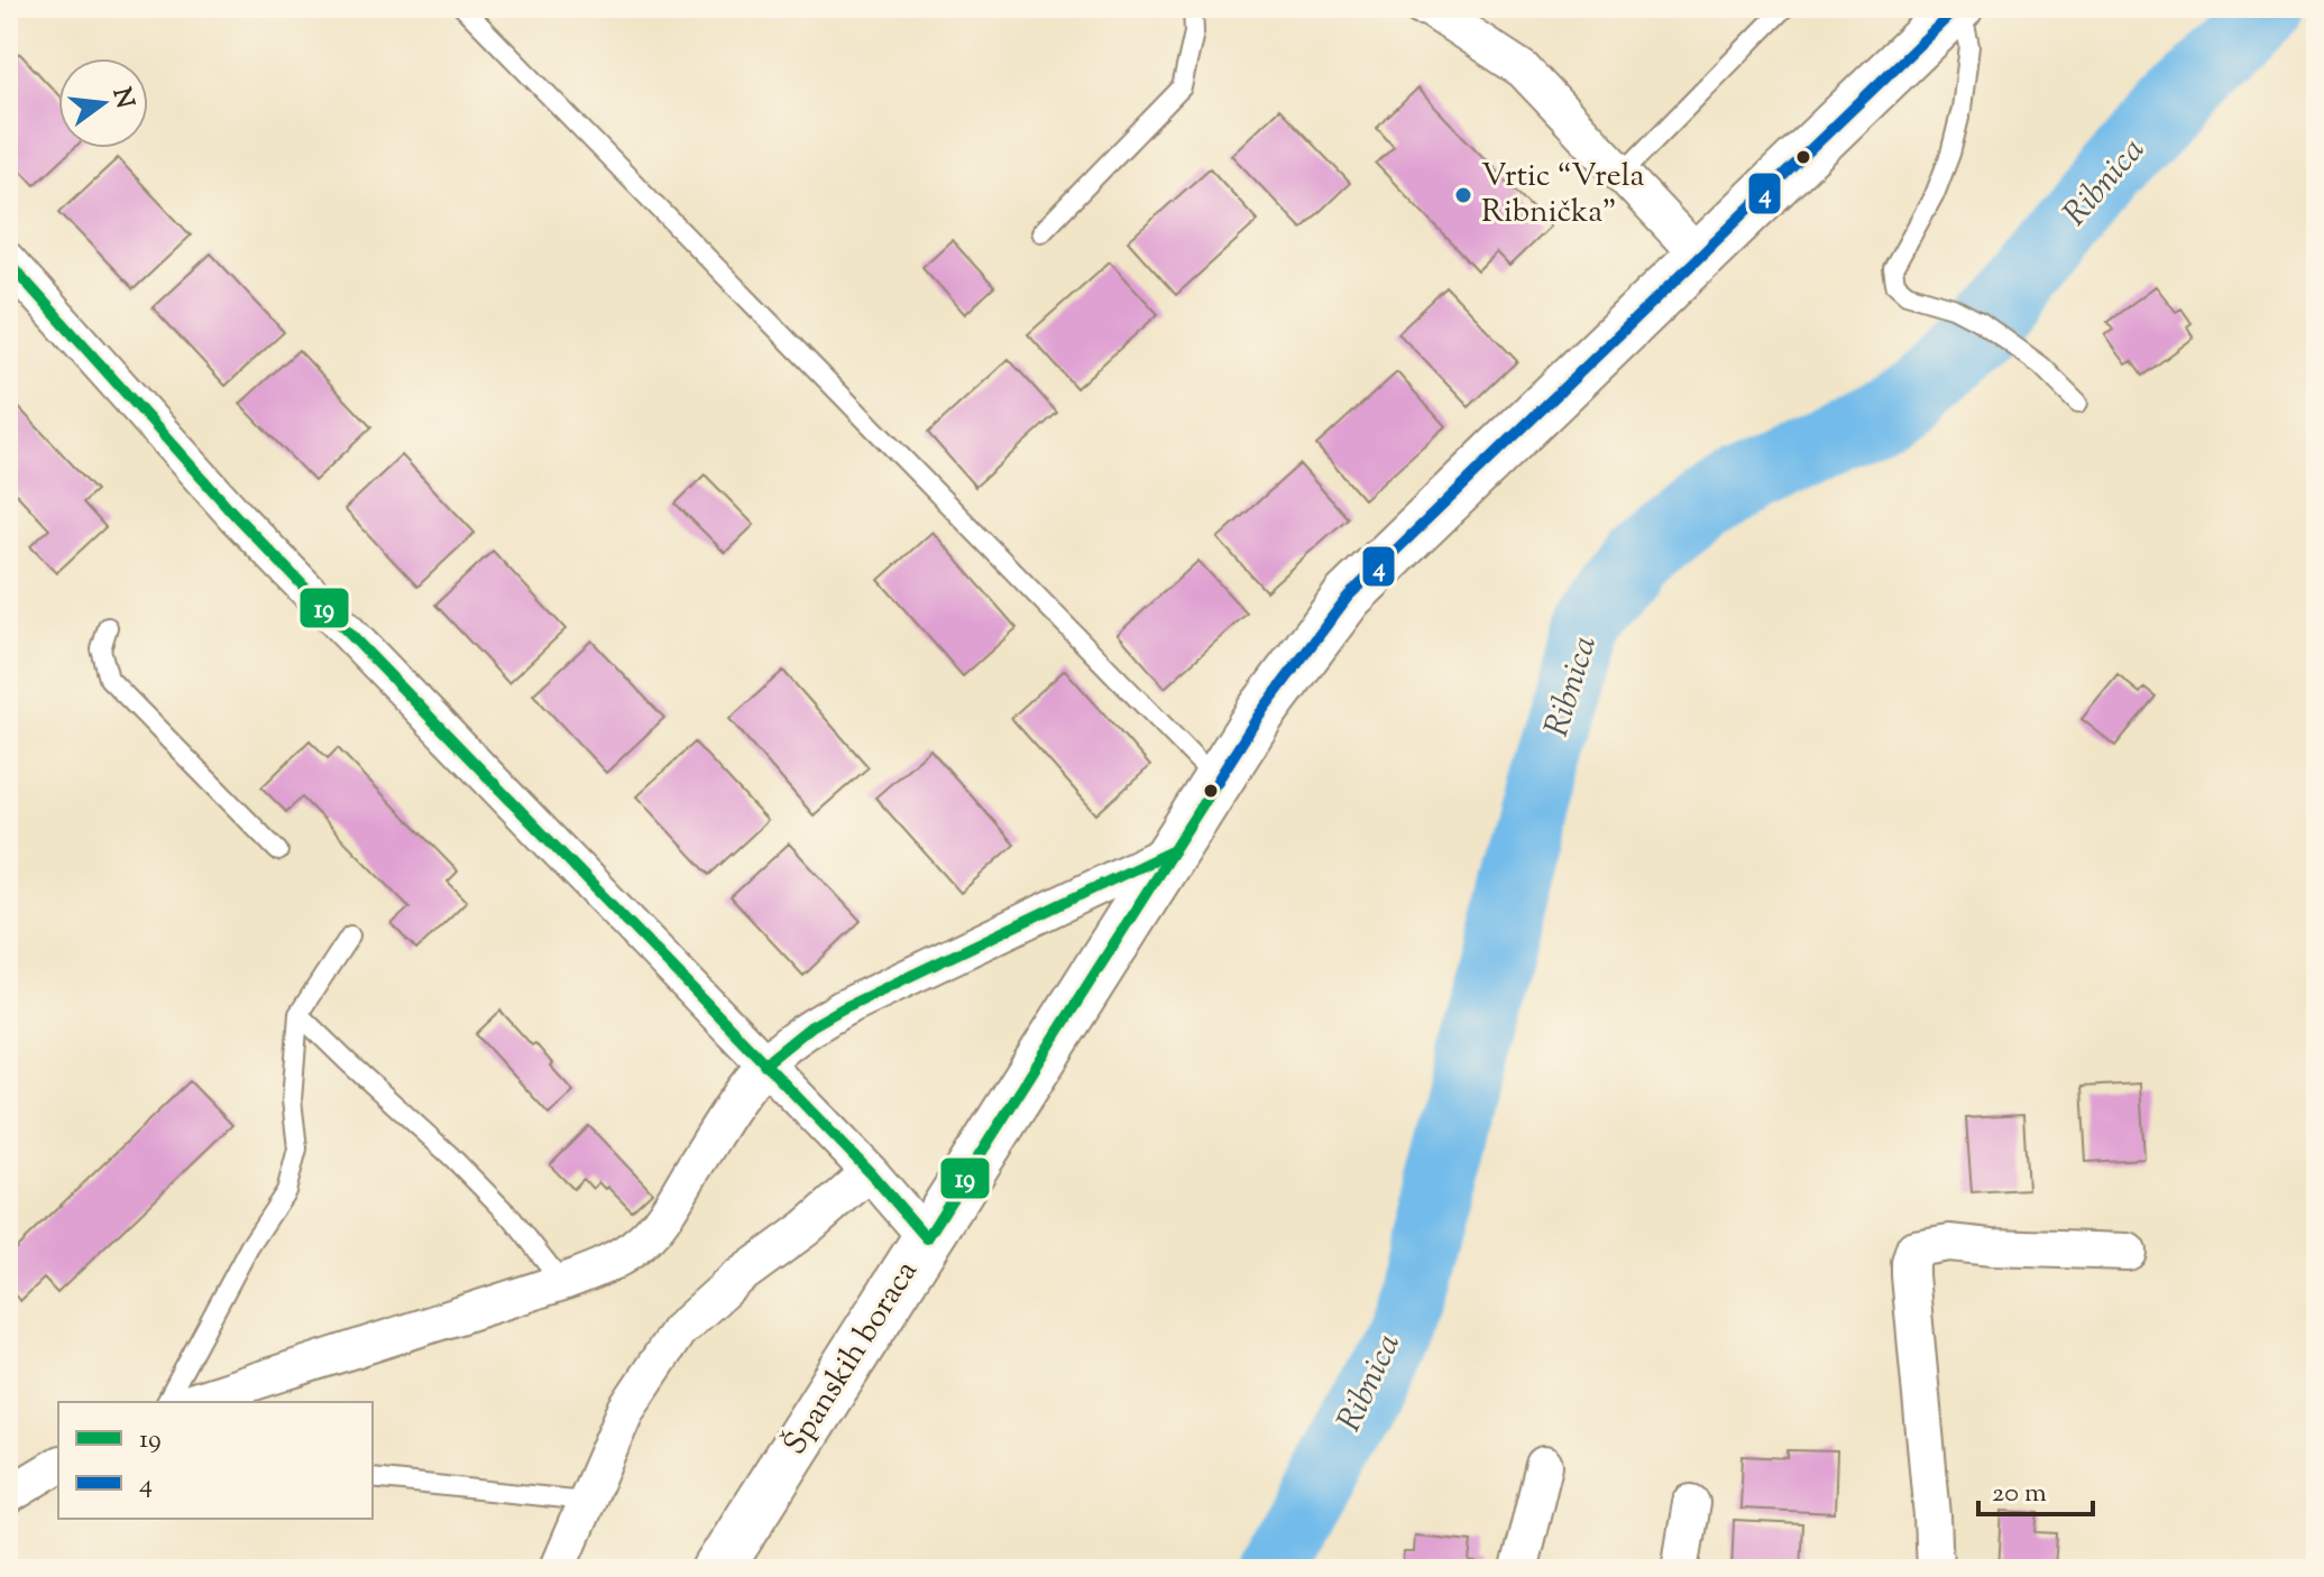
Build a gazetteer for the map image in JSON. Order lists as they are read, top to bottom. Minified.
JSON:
{"streets":{"main road":["Španskih boraca"]},"water":["Ribnica"],"places":["Vrtic “Vrela Ribnička”"],"lines":["transit line 4","transit line 19"],"legend":["19","4"],"scale_bar":"20 m","north":"right"}
